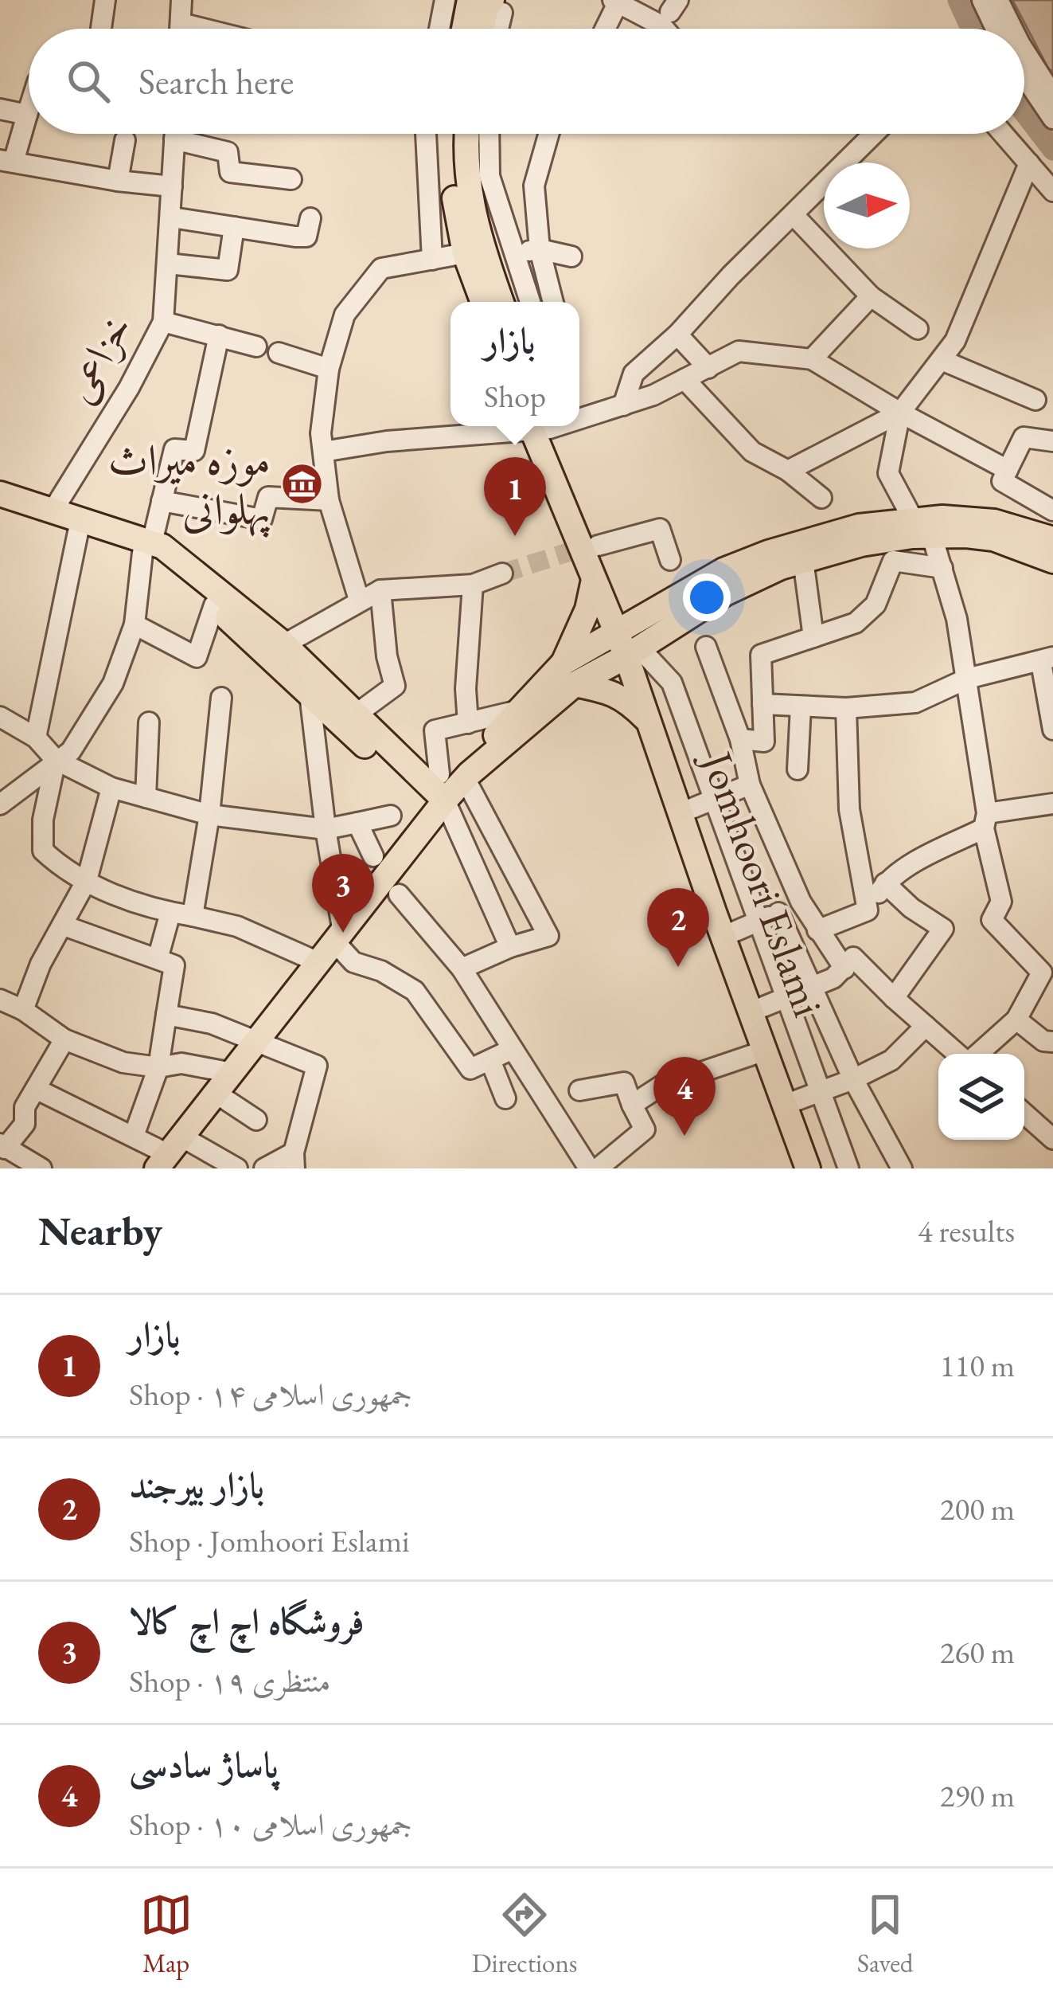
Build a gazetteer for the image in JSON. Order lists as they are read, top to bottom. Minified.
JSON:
{"streets":{"main road":["Jomhoori Eslami"],"street":["خزاعی"]},"places":{"museum":["موزه میراث پهلوانی"]},"north":"right","page":{"search":"Search here","popup":["بازار","Shop"],"pins":["1","3","2","4"],"heading":["Nearby","4 results"],"list":[{"mark":"1","name":"بازار","note":"Shop · جمهوری اسلامی ۱۴","value":"110 m"},{"mark":"2","name":"بازار بیرجند","note":"Shop · Jomhoori Eslami","value":"200 m"},{"mark":"3","name":"فروشگاه اچ اچ کالا","note":"Shop · منتظری ۱۹","value":"260 m"},{"mark":"4","name":"پاساژ سادسی","note":"Shop · جمهوری اسلامی ۱۰","value":"290 m"}],"nav":["Map","Directions","Saved"]}}
